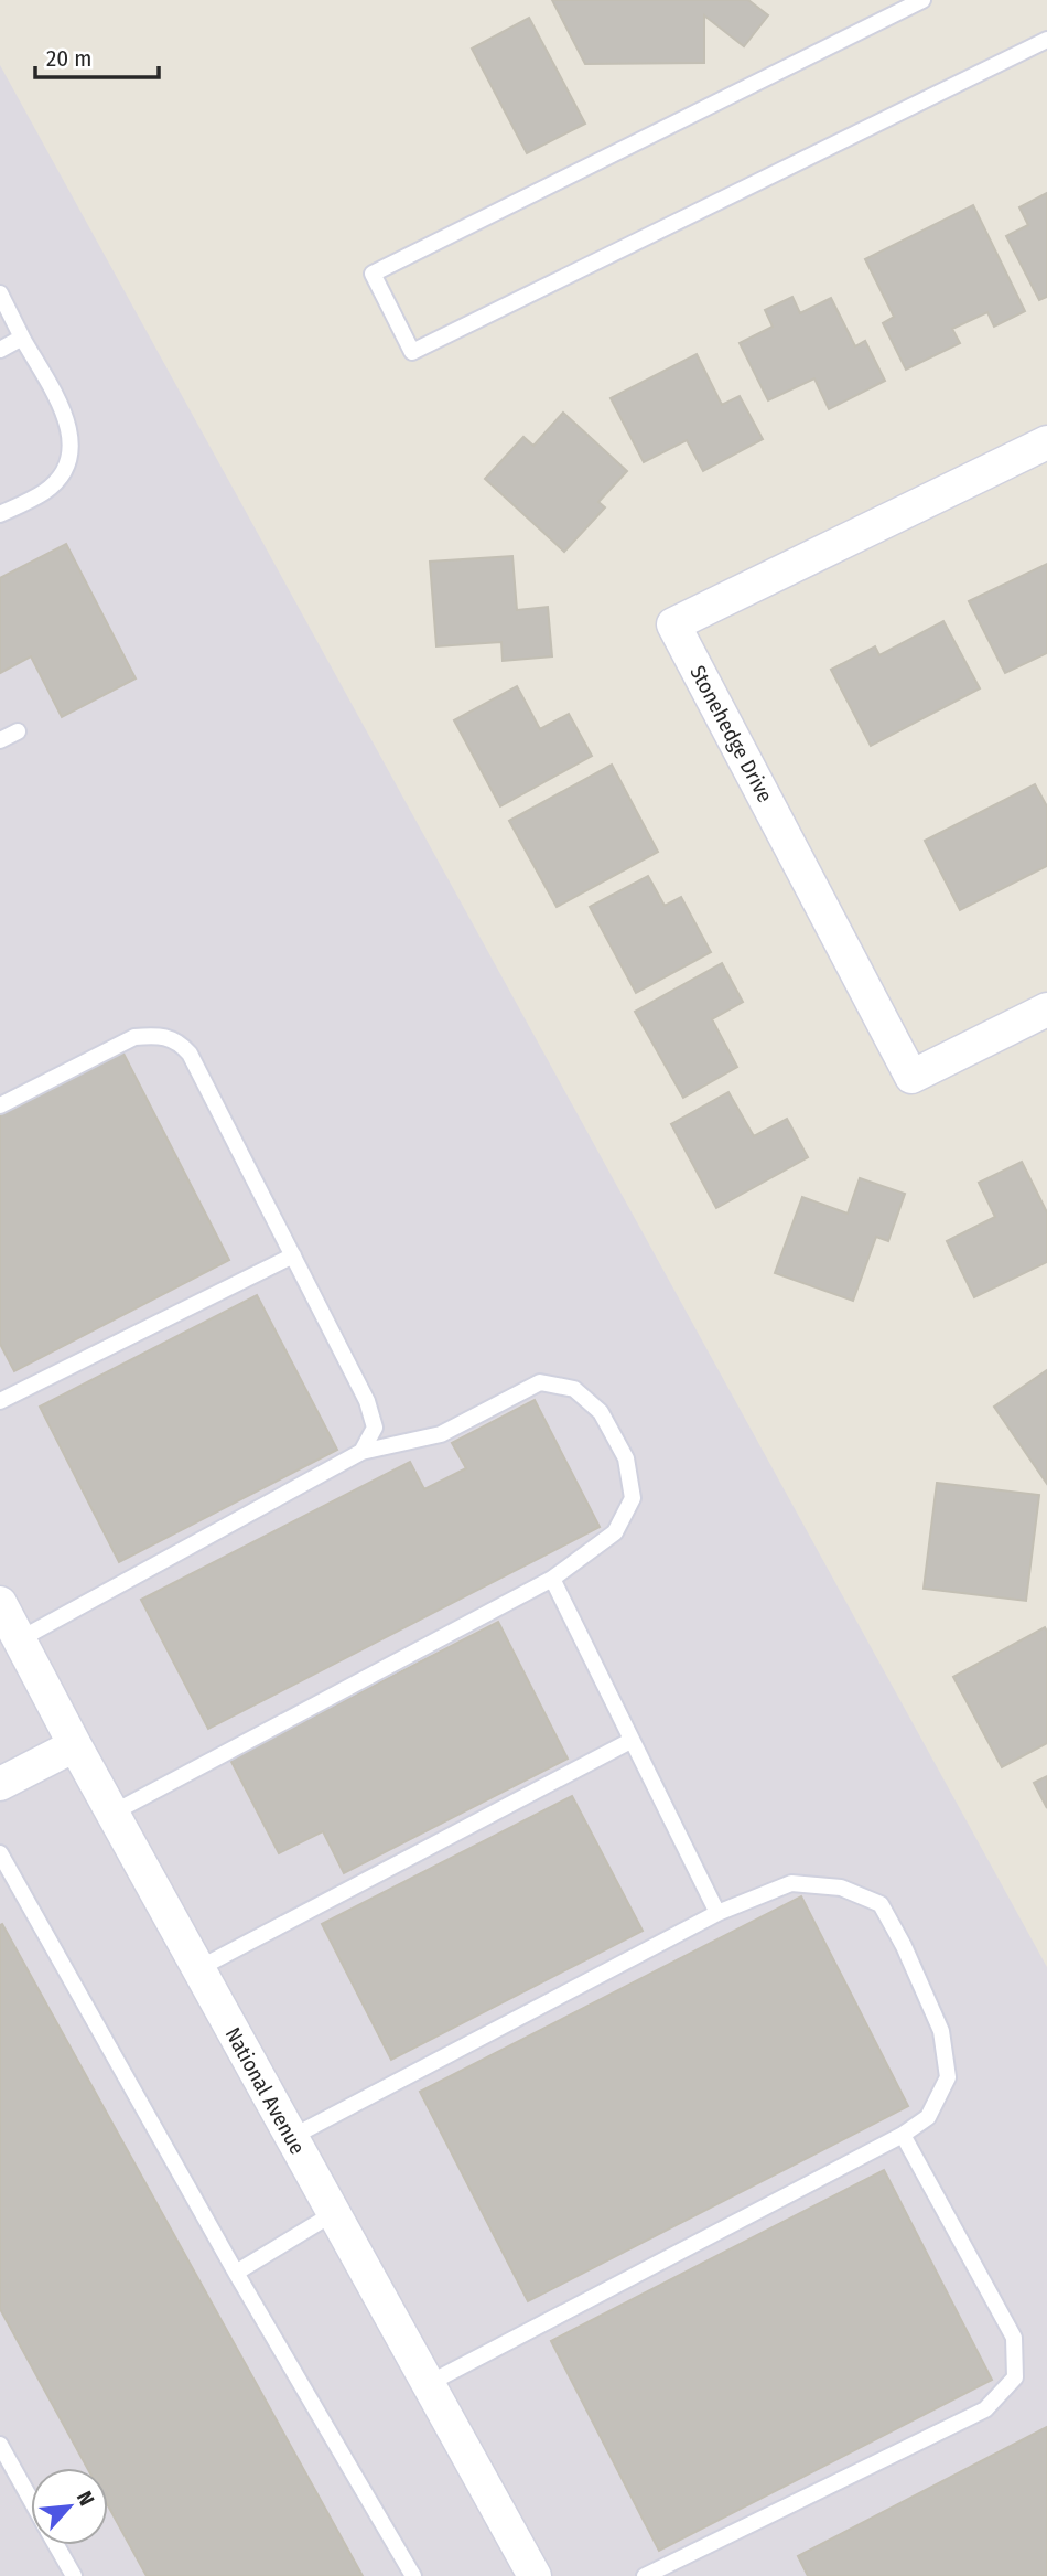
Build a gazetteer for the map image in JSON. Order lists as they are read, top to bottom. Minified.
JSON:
{"streets":{"street":["Stonehedge Drive","National Avenue"]},"scale_bar":"20 m","north":"top right"}
